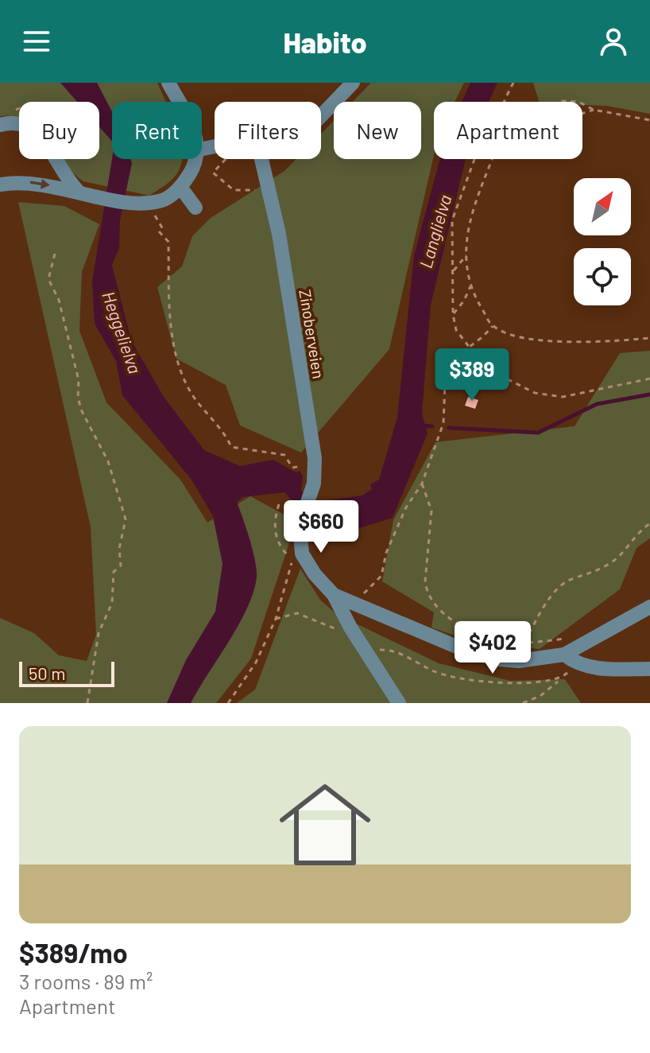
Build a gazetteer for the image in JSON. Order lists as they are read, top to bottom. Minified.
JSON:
{"streets":{"street":["Zinoberveien"]},"water":["Langlielva","Heggelielva"],"scale_bar":"50 m","north":"top right","page":{"header":"Habito","chip":["Buy","Rent","Filters","New","Apartment"],"price":["$389","$660","$402"],"scale":"50 m","list":[{"name":"$389/mo","note":"3 rooms · 89 m² · Apartment"}]}}
